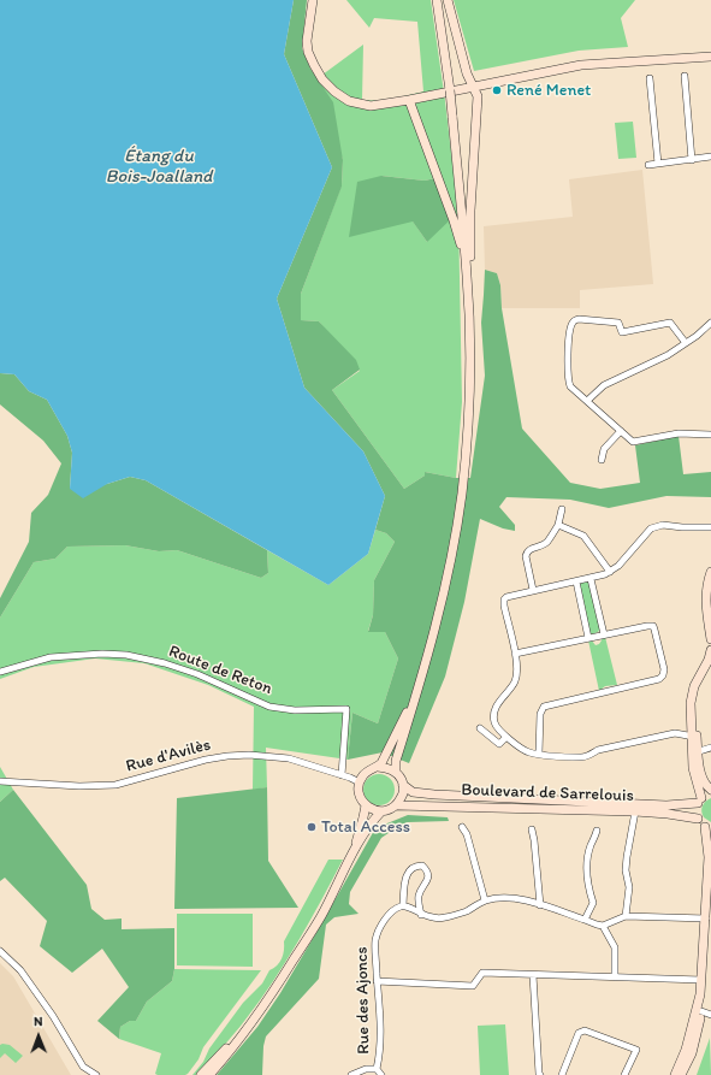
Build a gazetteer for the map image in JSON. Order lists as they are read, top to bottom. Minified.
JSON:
{"streets":{"main road":["Boulevard de Sarrelouis"],"street":["Route de Reton","Rue d'Avilès","Rue des Ajoncs"]},"crossings":[["Route de Reton","Rue d'Avilès"]],"water":["Étang du Bois-Joalland"],"places":["René Menet","Total Access"],"north":"top"}
